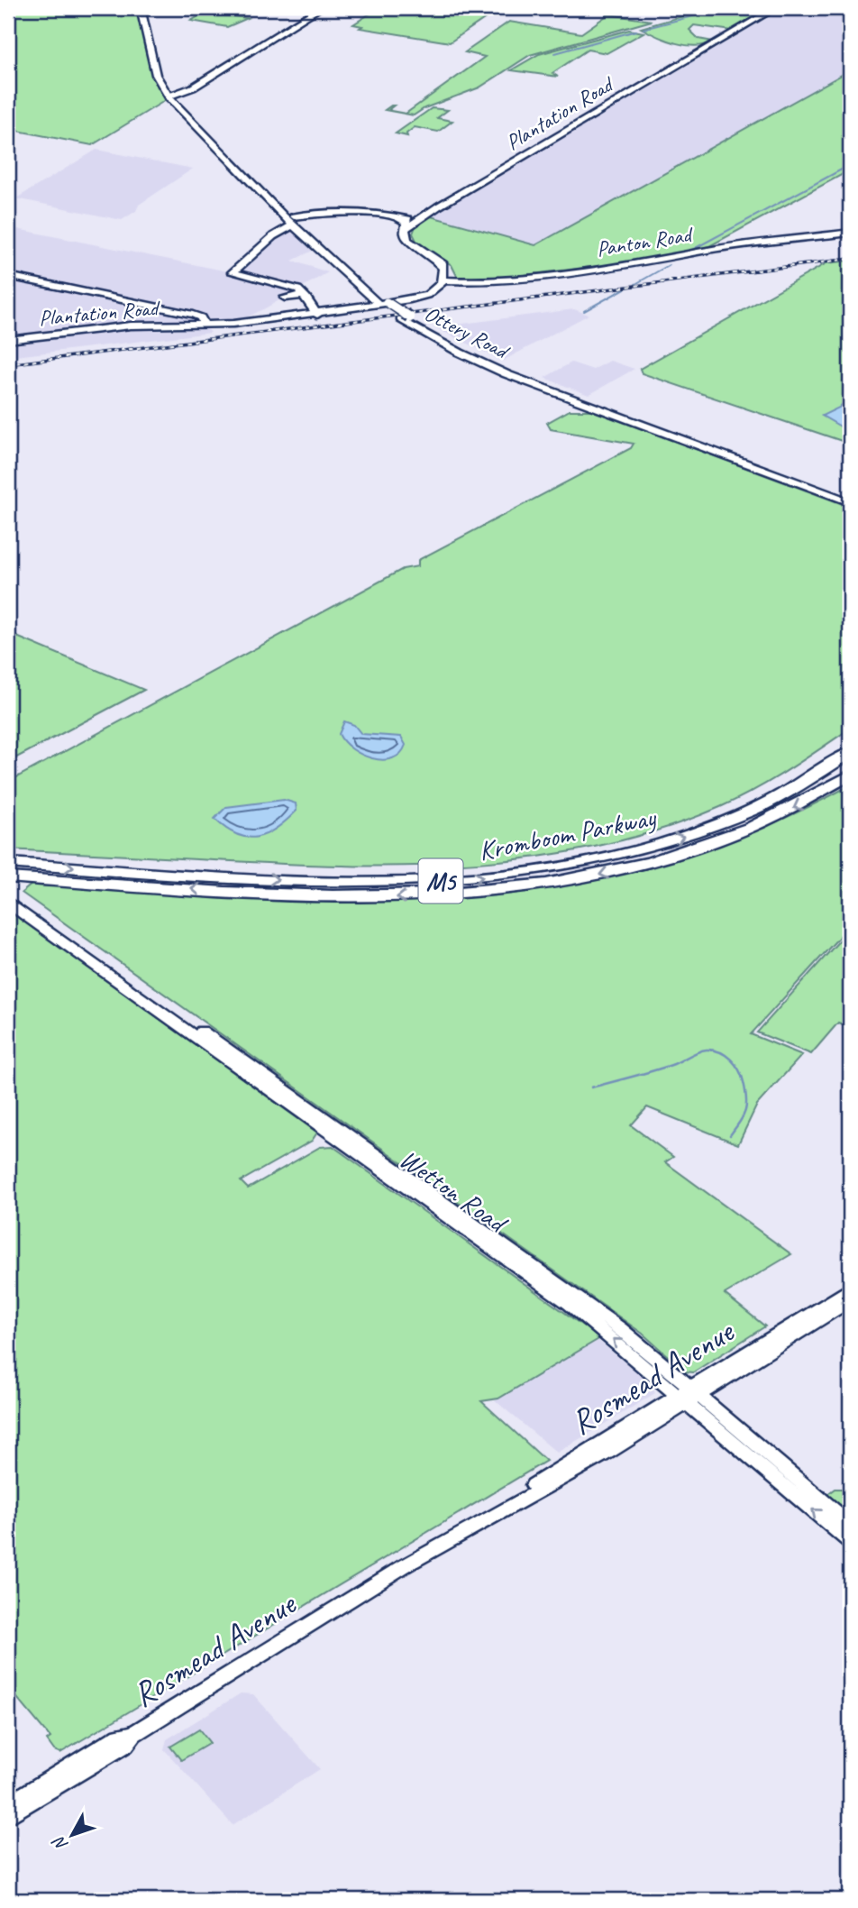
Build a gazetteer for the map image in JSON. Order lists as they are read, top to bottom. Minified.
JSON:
{"streets":{"highway":["Kromboom Parkway","M5"],"main road":["Plantation Road","Panton Road","Ottery Road","Wetton Road","Rosmead Avenue"]},"crossings":[["Plantation Road","Panton Road"],["Wetton Road","Rosmead Avenue"]],"north":"bottom left"}
